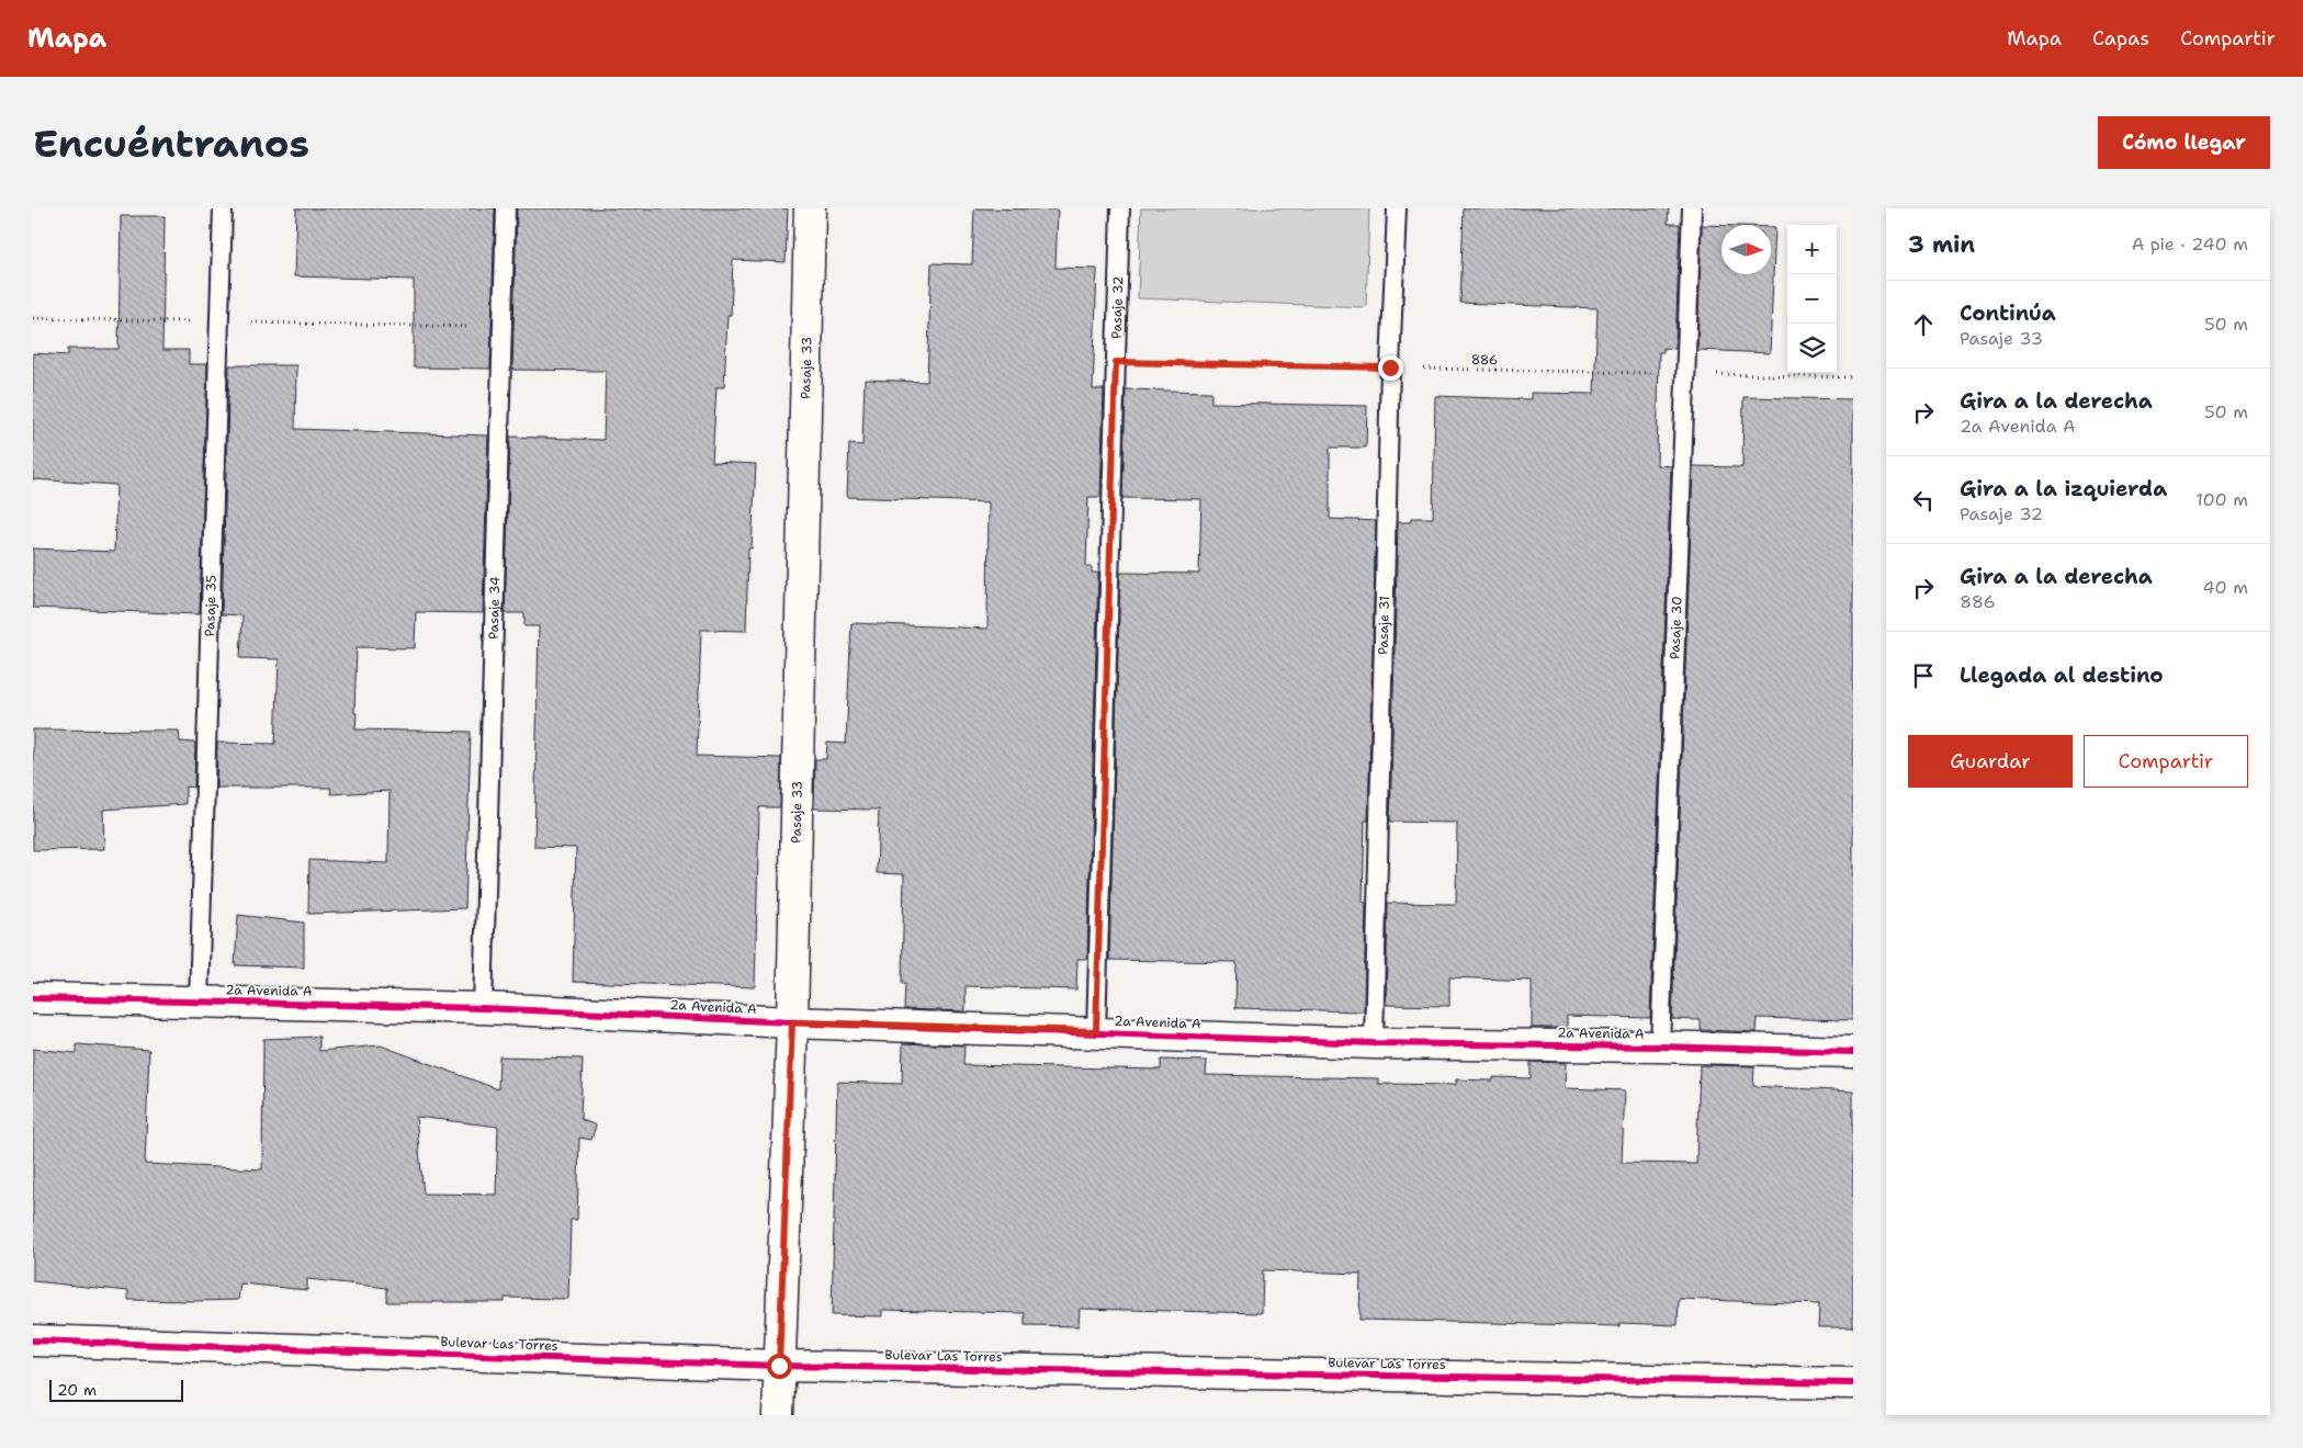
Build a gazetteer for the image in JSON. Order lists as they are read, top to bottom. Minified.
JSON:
{"streets":{"street":["Pasaje 33","2a Avenida A","Bulevar Las Torres"],"lane":["Pasaje 32","Pasaje 35","Pasaje 34","Pasaje 31","Pasaje 30"],"path":["886"]},"crossings":[["Pasaje 32","886"],["Pasaje 32","2a Avenida A"],["886","Pasaje 31"],["886","Pasaje 30"],["Pasaje 33","2a Avenida A"],["Pasaje 33","Bulevar Las Torres"],["Pasaje 35","2a Avenida A"],["Pasaje 34","2a Avenida A"],["Pasaje 31","2a Avenida A"],["Pasaje 30","2a Avenida A"]],"scale_bar":"20 m","north":"right","page":{"header":"Mapa","nav":["Mapa","Capas","Compartir"],"buttons":["Cómo llegar",["Guardar","Compartir"]],"title":"Encuéntranos","heading":["3 min","A pie · 240 m"],"map_buttons":["+","−"],"list":[["Continúa","Pasaje 33","50 m"],["Gira a la derecha","2a Avenida A","50 m"],["Gira a la izquierda","Pasaje 32","100 m"],["Gira a la derecha","886","40 m"],"Llegada al destino"],"scale":"20 m"}}
